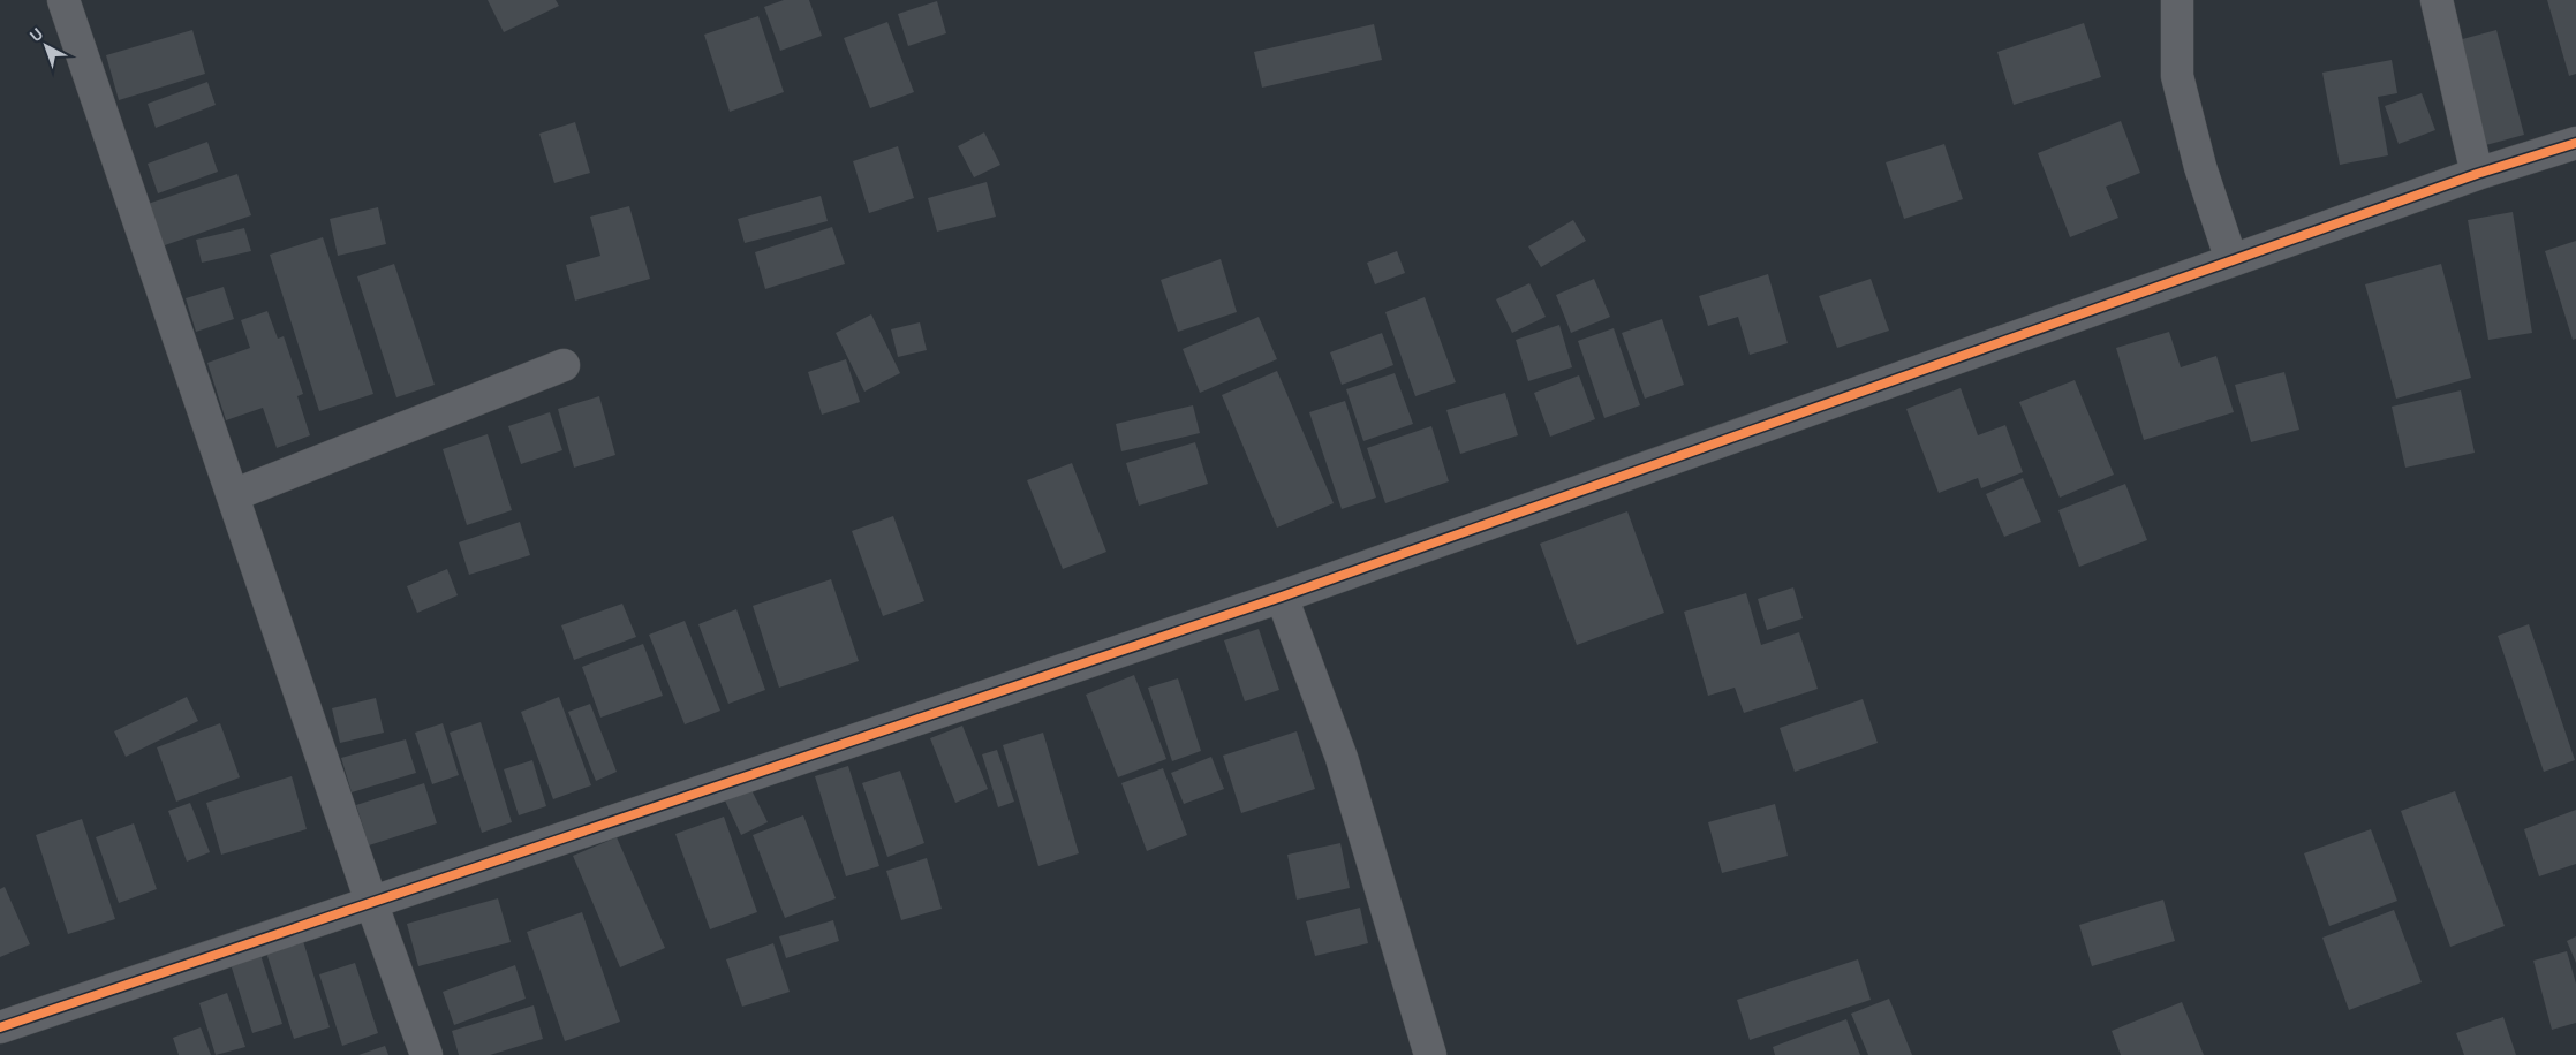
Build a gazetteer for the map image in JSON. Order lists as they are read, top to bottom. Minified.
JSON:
{"north":"top left"}
